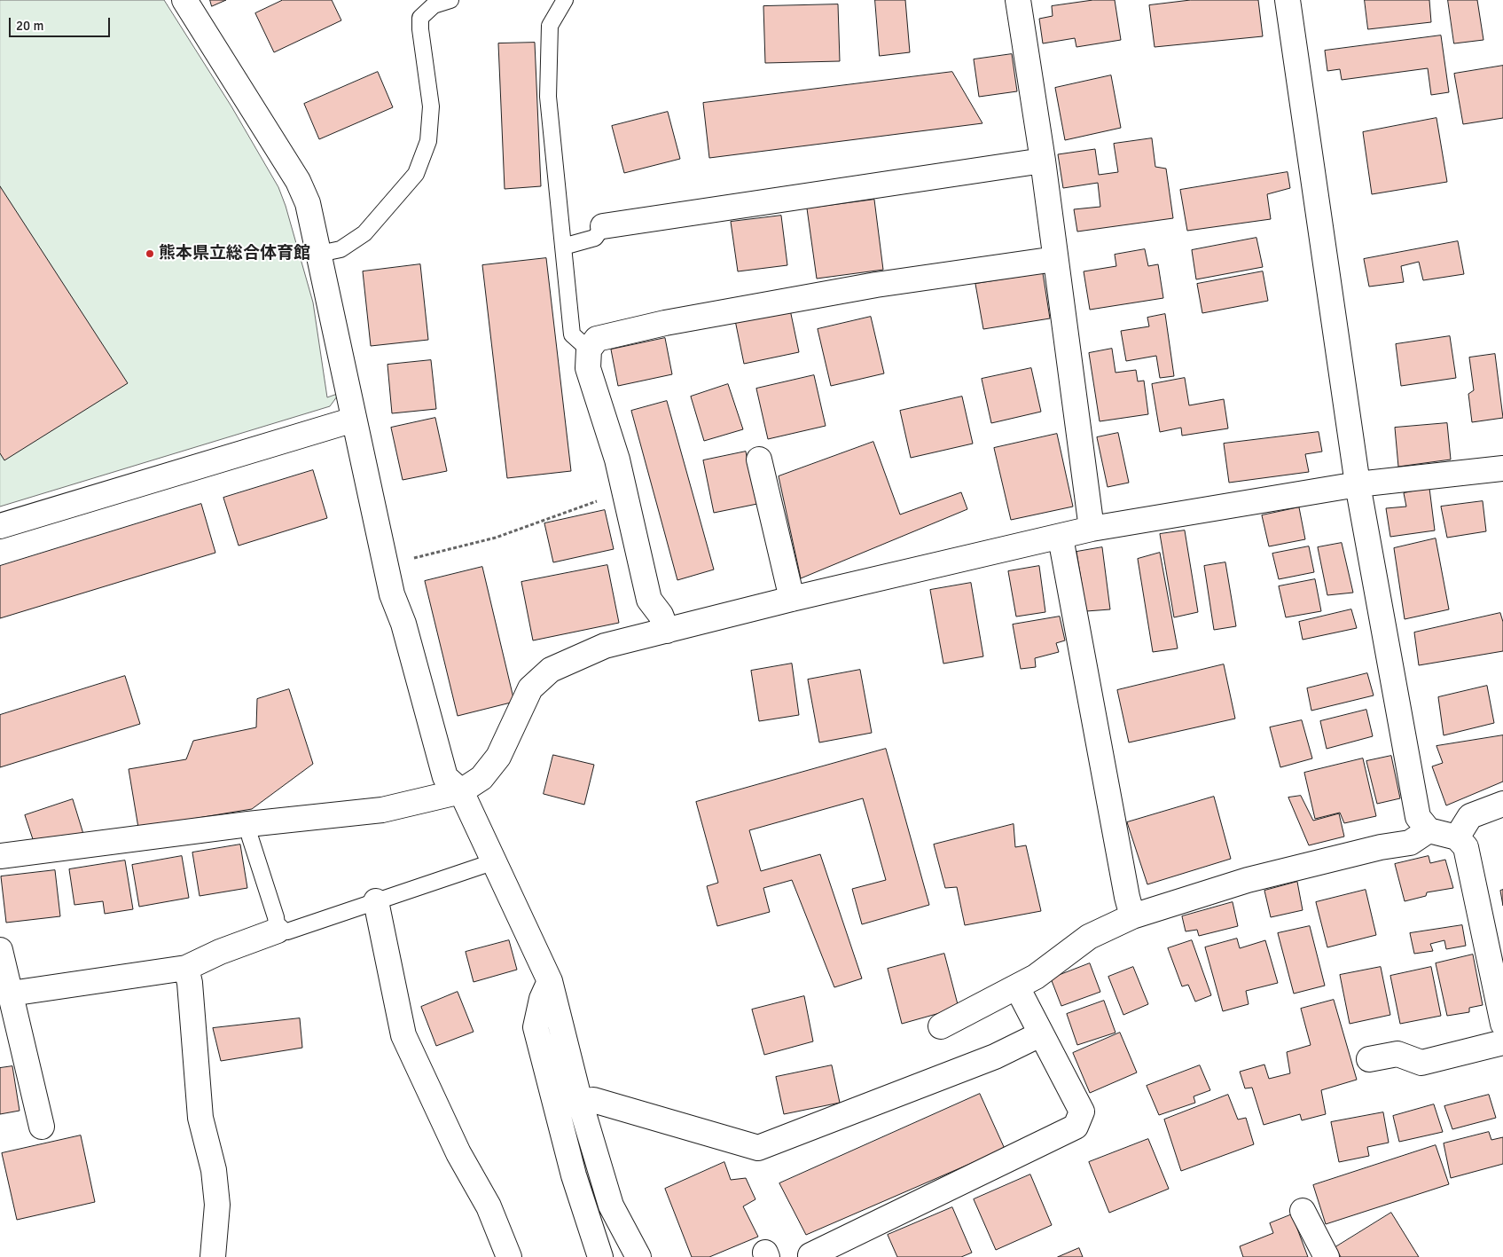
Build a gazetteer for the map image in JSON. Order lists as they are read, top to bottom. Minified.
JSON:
{"places":["熊本県立総合体育館"],"scale_bar":"20 m"}
